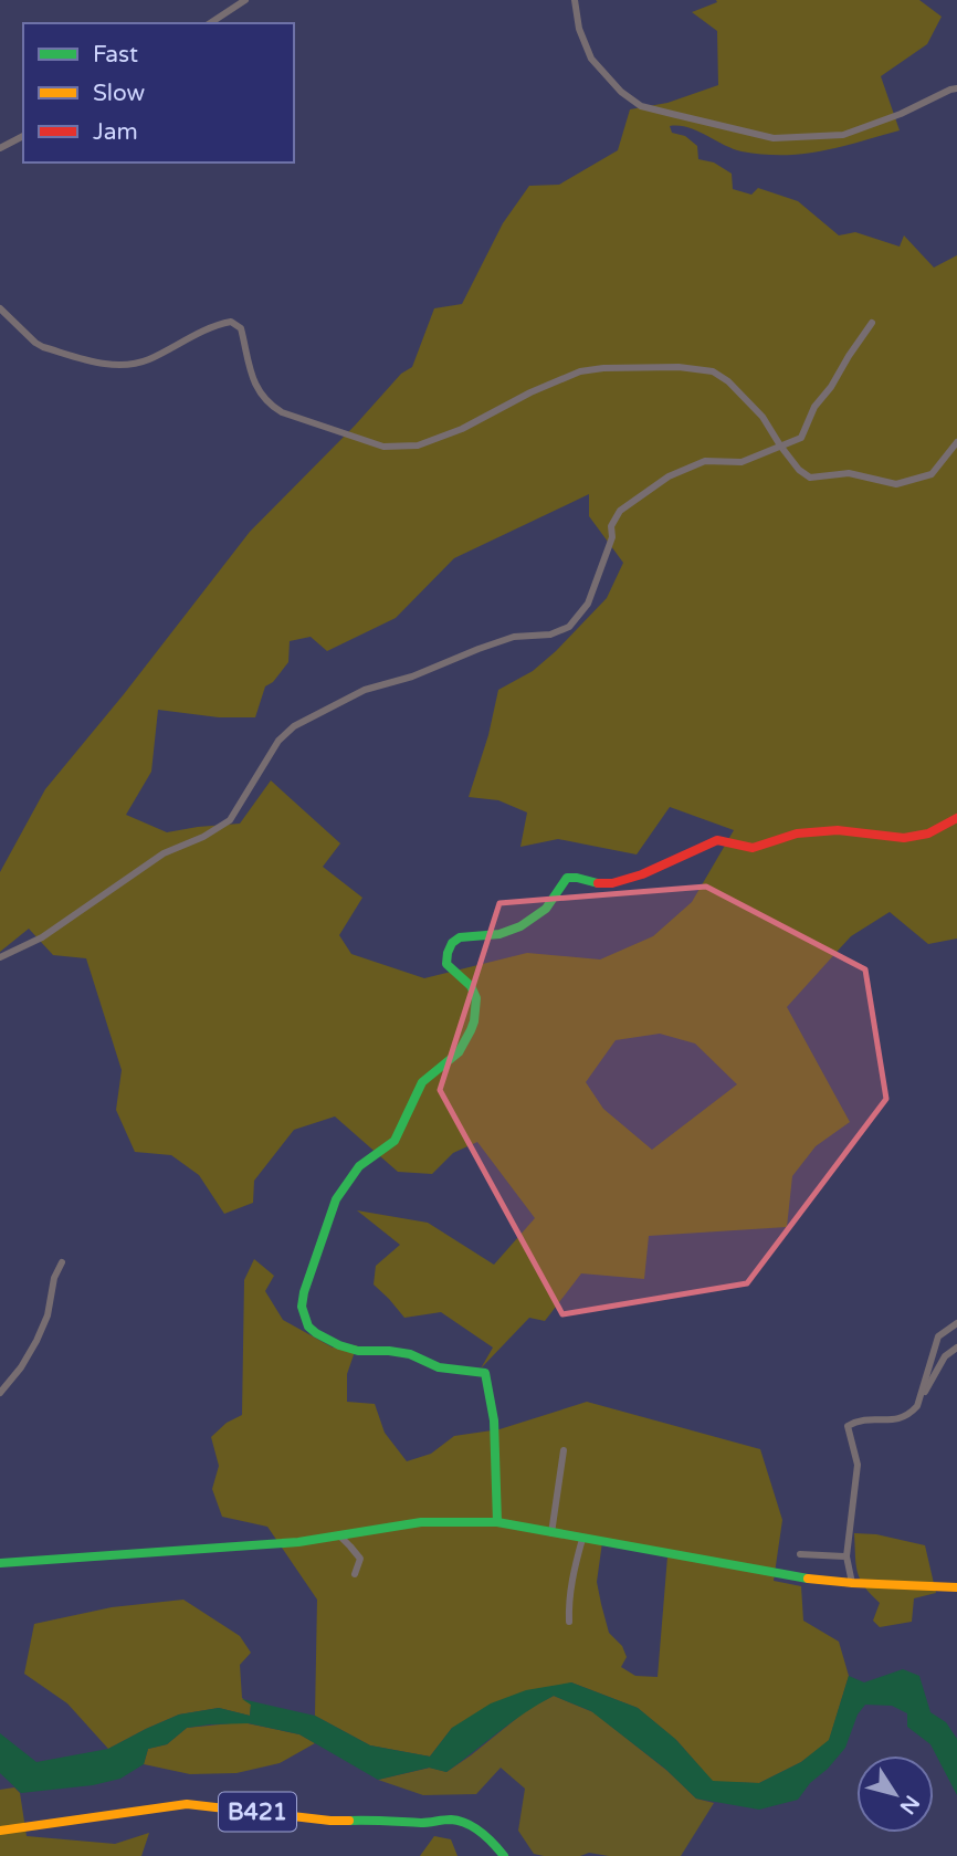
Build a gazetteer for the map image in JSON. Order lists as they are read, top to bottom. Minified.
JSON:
{"streets":{"street":["B421"]},"legend":["Fast","Slow","Jam"],"north":"bottom right"}
